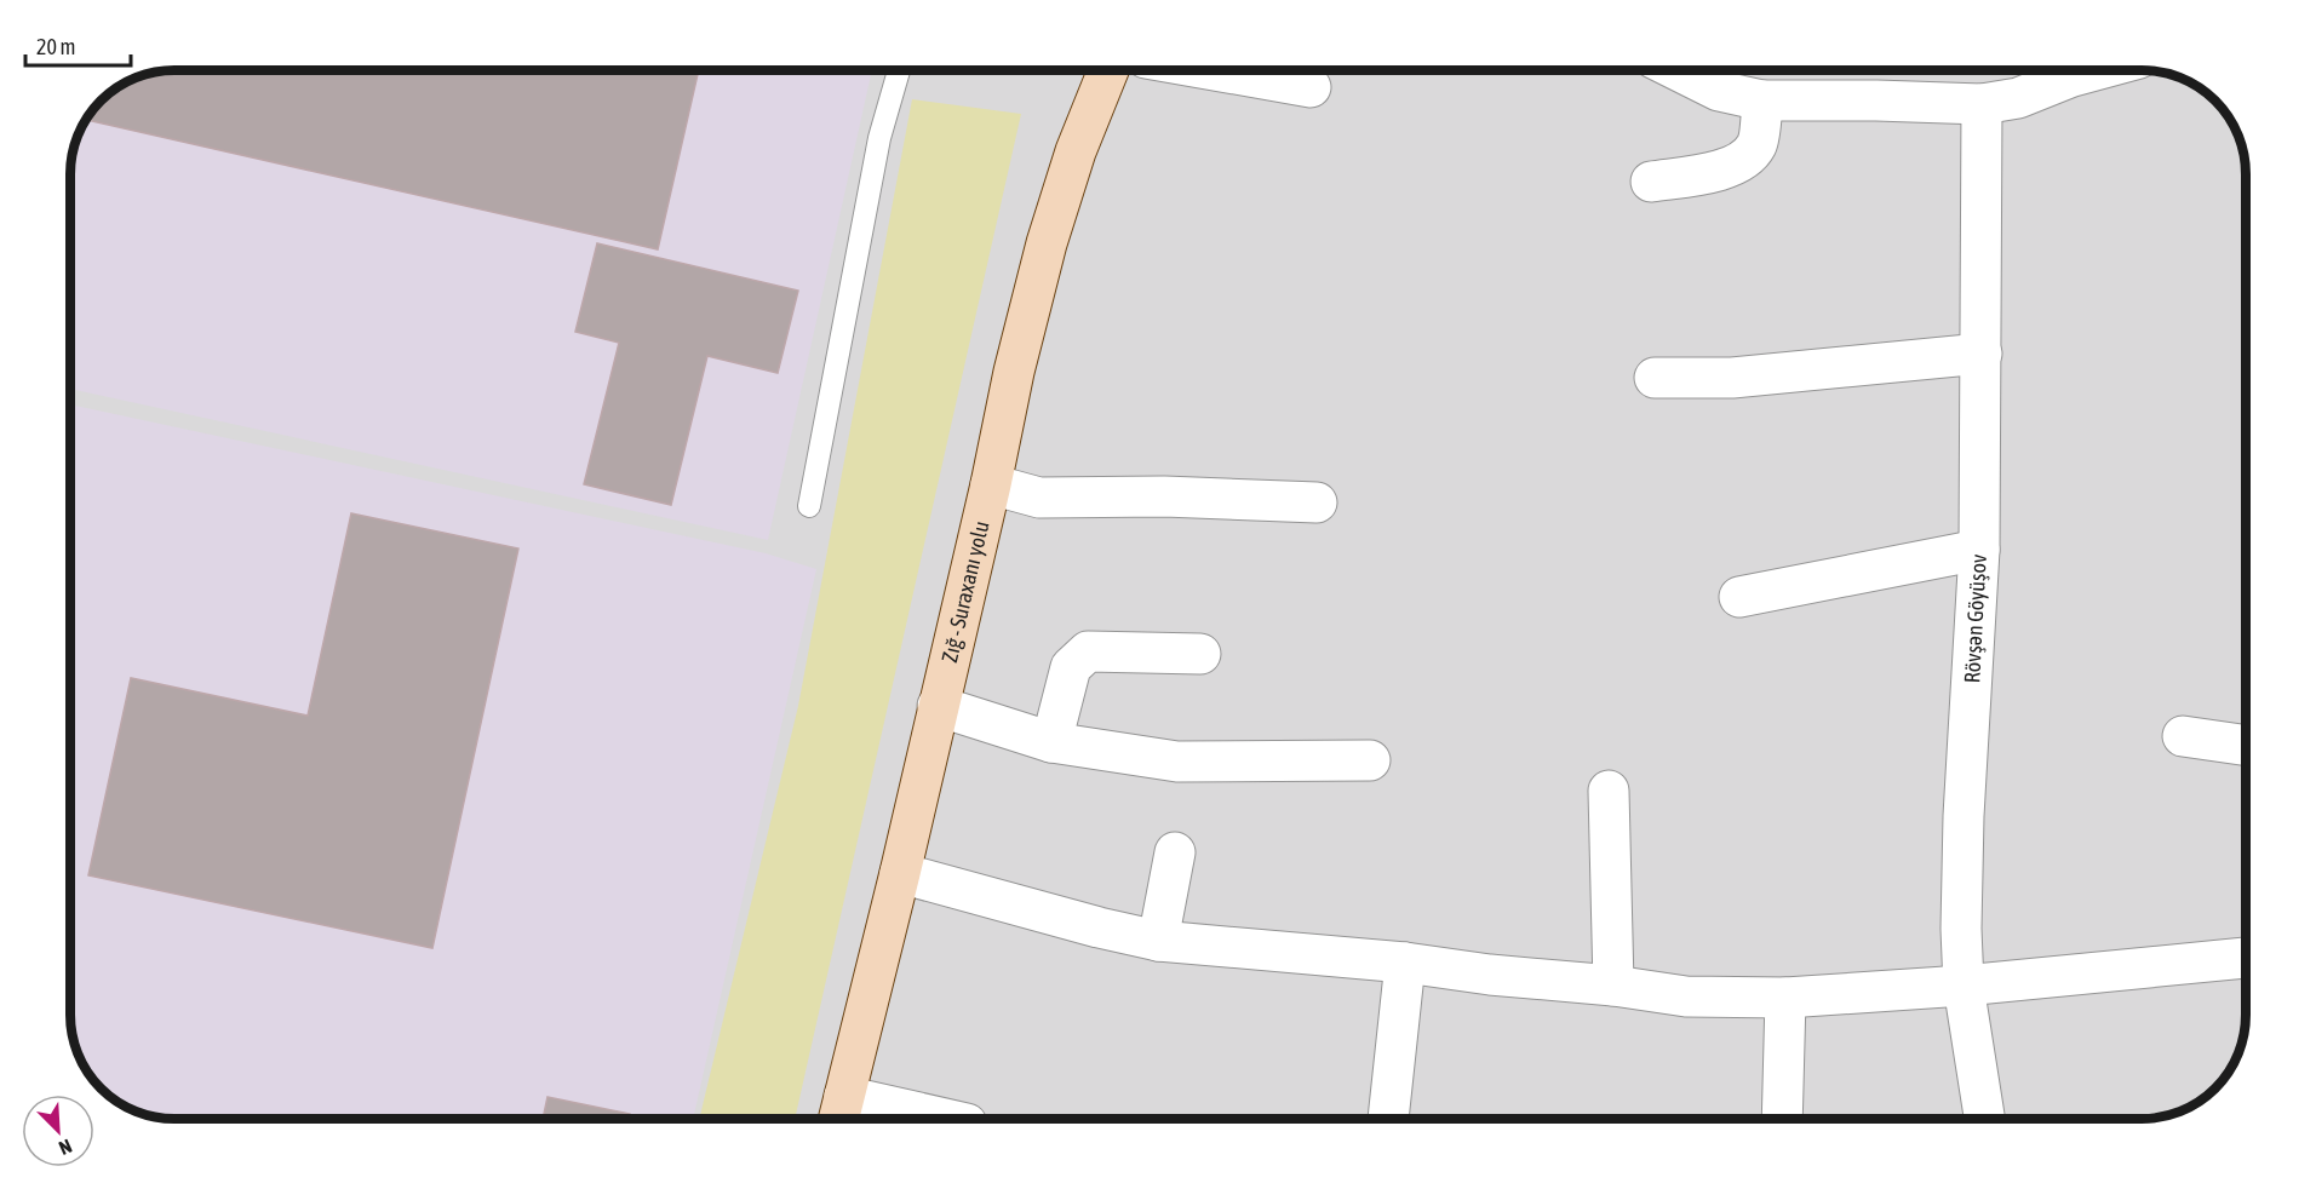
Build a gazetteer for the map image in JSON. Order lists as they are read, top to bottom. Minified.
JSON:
{"streets":{"main road":["Zığ - Suraxanı yolu"],"street":["Rövşən Göyüşov"]},"scale_bar":"20 m","north":"bottom right"}
